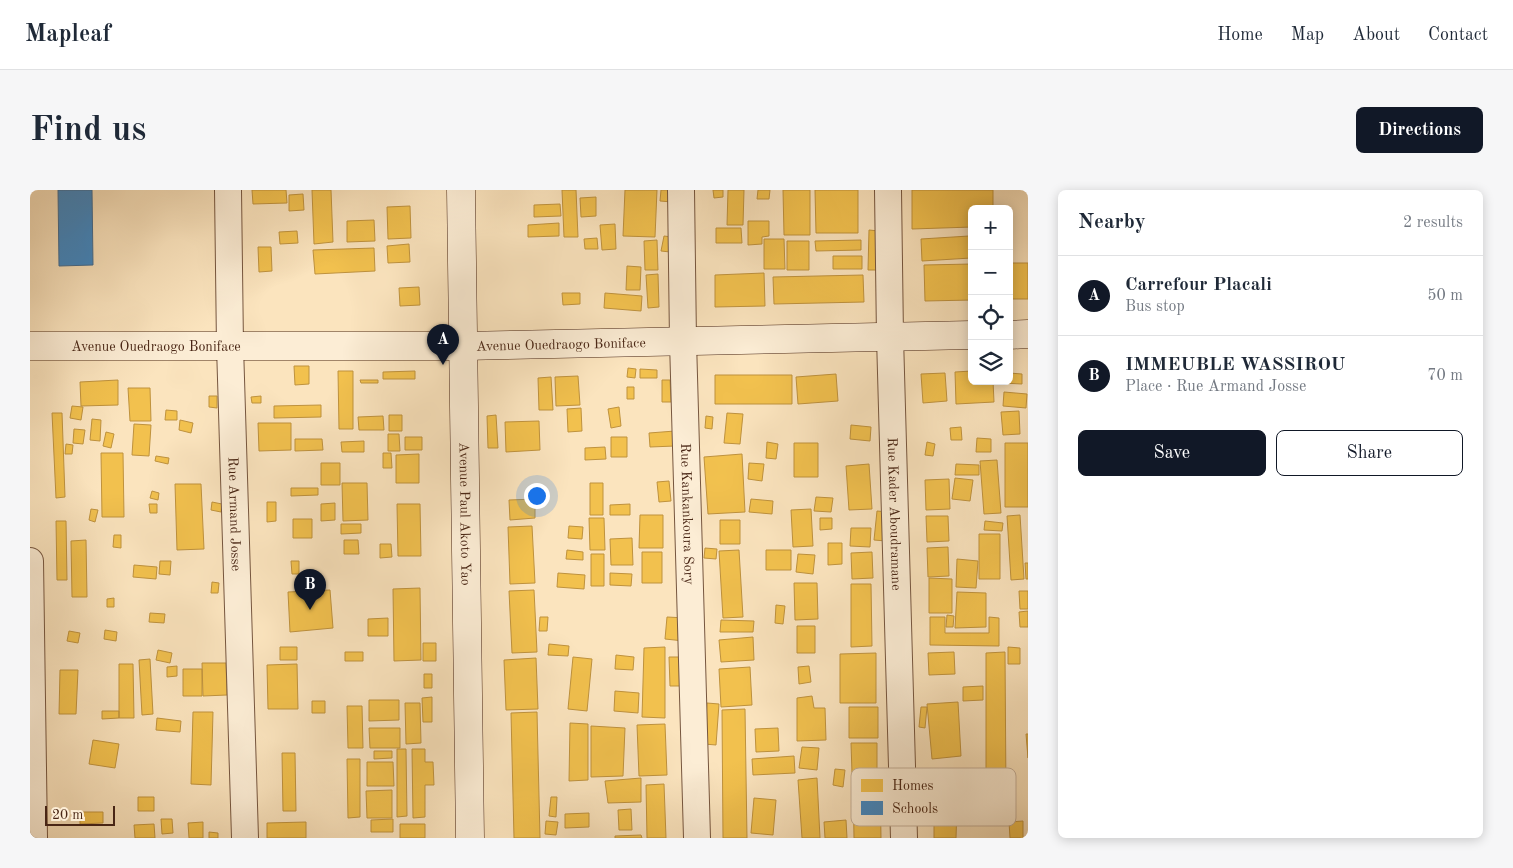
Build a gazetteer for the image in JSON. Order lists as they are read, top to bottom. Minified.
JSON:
{"streets":{"street":["Avenue Ouedraogo Boniface","Rue Armand Josse","Avenue Paul Akoto Yao","Rue Kankankoura Sory","Rue Kader Aboudramane"]},"crossings":[["Avenue Ouedraogo Boniface","Rue Armand Josse"],["Avenue Ouedraogo Boniface","Avenue Paul Akoto Yao"],["Avenue Ouedraogo Boniface","Rue Kankankoura Sory"],["Avenue Ouedraogo Boniface","Rue Kader Aboudramane"]],"legend":["Homes","Schools"],"scale_bar":"20 m","page":{"header":"Mapleaf","nav":["Home","Map","About","Contact"],"buttons":["Directions",["Save","Share"]],"title":"Find us","heading":["Nearby","2 results"],"map_buttons":["+","−"],"list":[{"mark":"A","name":"Carrefour Placali","note":"Bus stop","value":"50 m"},{"mark":"B","name":"IMMEUBLE WASSIROU","note":"Place · Rue Armand Josse","value":"70 m"}],"pins":["A","B"],"scale":"20 m"}}
